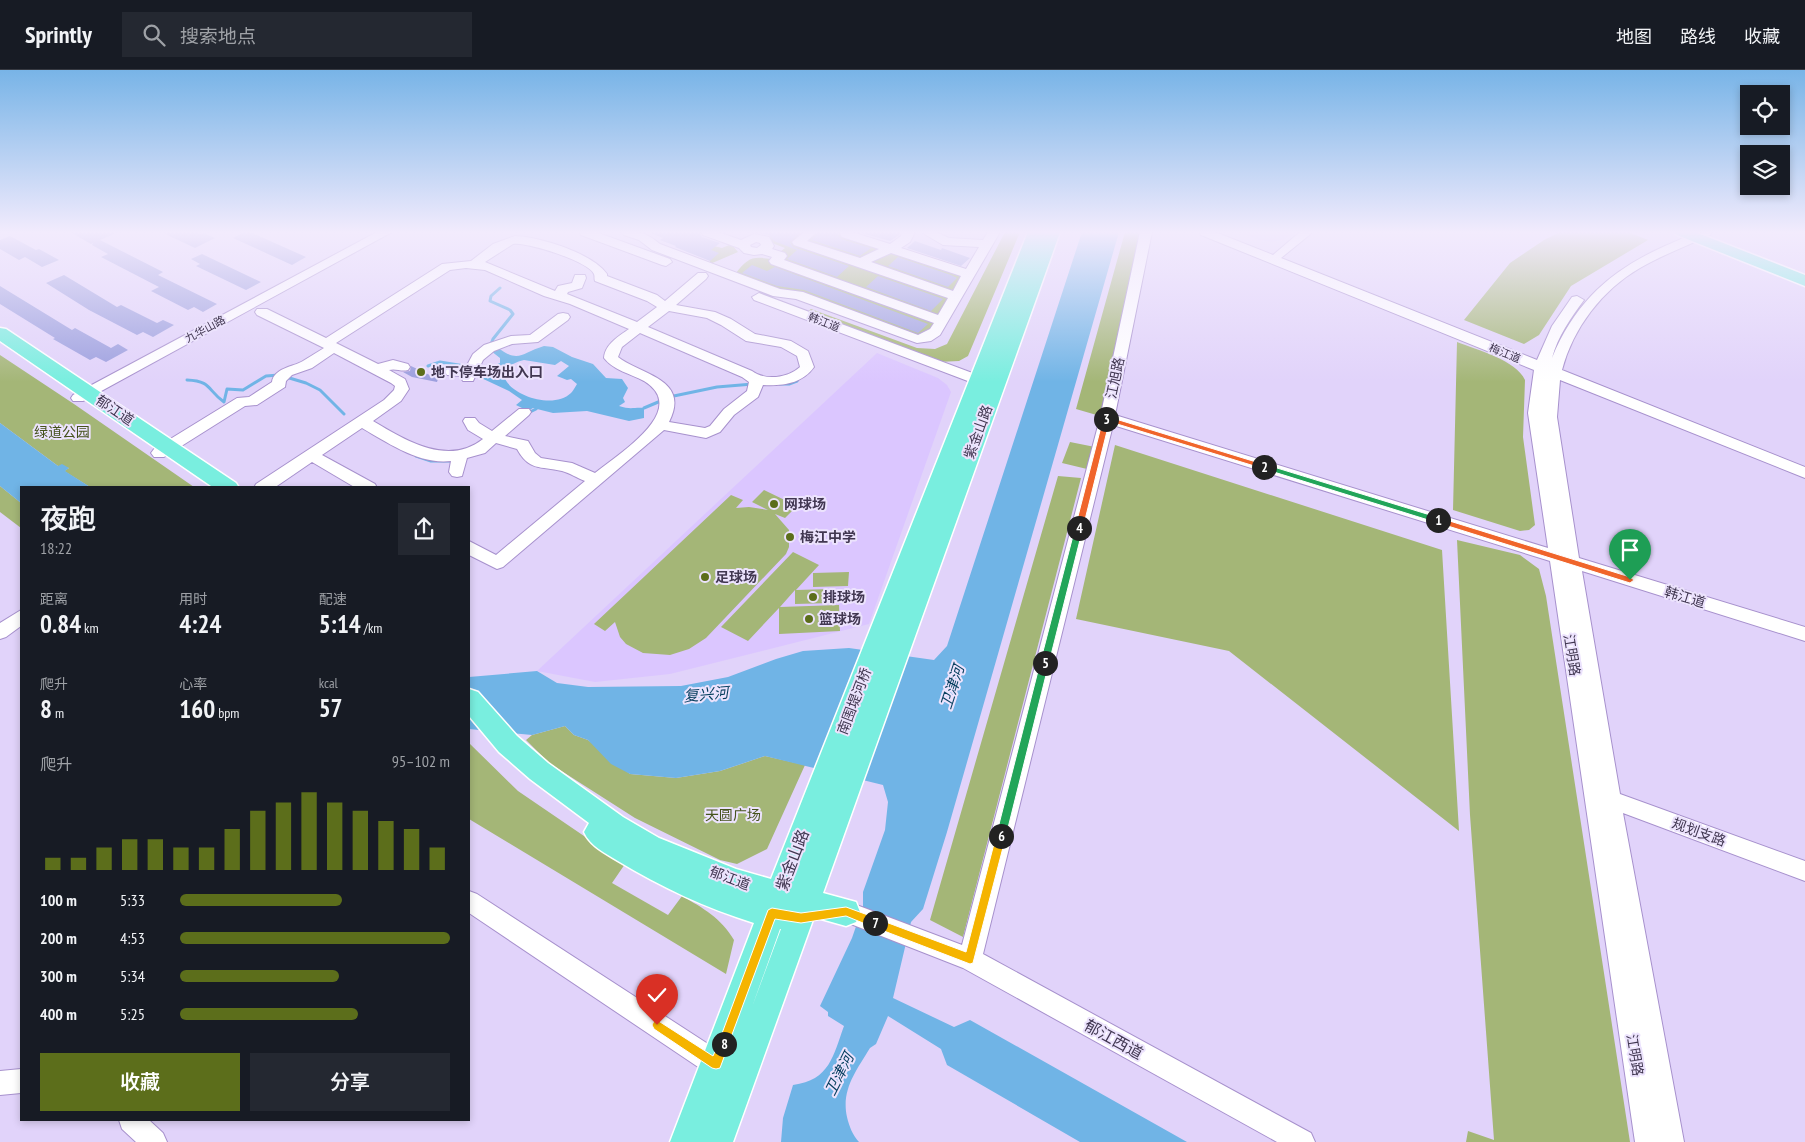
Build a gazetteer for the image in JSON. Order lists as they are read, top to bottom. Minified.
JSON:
{"streets":{"main road":["郁江道","紫金山路","南围堤河桥"],"street":["韩江道","九华山路","梅江道","江旭路","江明路","规划支路","郁江西道"]},"crossings":[["韩江道","江旭路"],["韩江道","紫金山路"],["韩江道","江明路"],["九华山路","郁江道"],["梅江道","江明路"],["江旭路","郁江西道"],["郁江道","紫金山路"],["郁江道","郁江西道"],["紫金山路","南围堤河桥"],["江明路","规划支路"]],"water":["卫津河","复兴河"],"parks":["绿道公园","天圆广场"],"places":["地下停车场出入口","网球场","梅江中学","足球场","排球场","篮球场"],"page":{"header":"Sprintly","search":"搜索地点","nav":["地图","路线","收藏"],"pins":["3","2","1","4","5","6","7","8"],"heading":["夜跑","18:22"],"stats":[["距离","0.84 km"],["用时","4:24"],["配速","5:14 /km"],["爬升","8 m"],["心率","160 bpm"],["kcal","57"]],"chart":["爬升","95–102 m"],"list":[{"name":"100 m","note":"5:33"},{"name":"200 m","note":"4:53"},{"name":"300 m","note":"5:34"},{"name":"400 m","note":"5:25"}],"buttons":["收藏","分享"]}}
